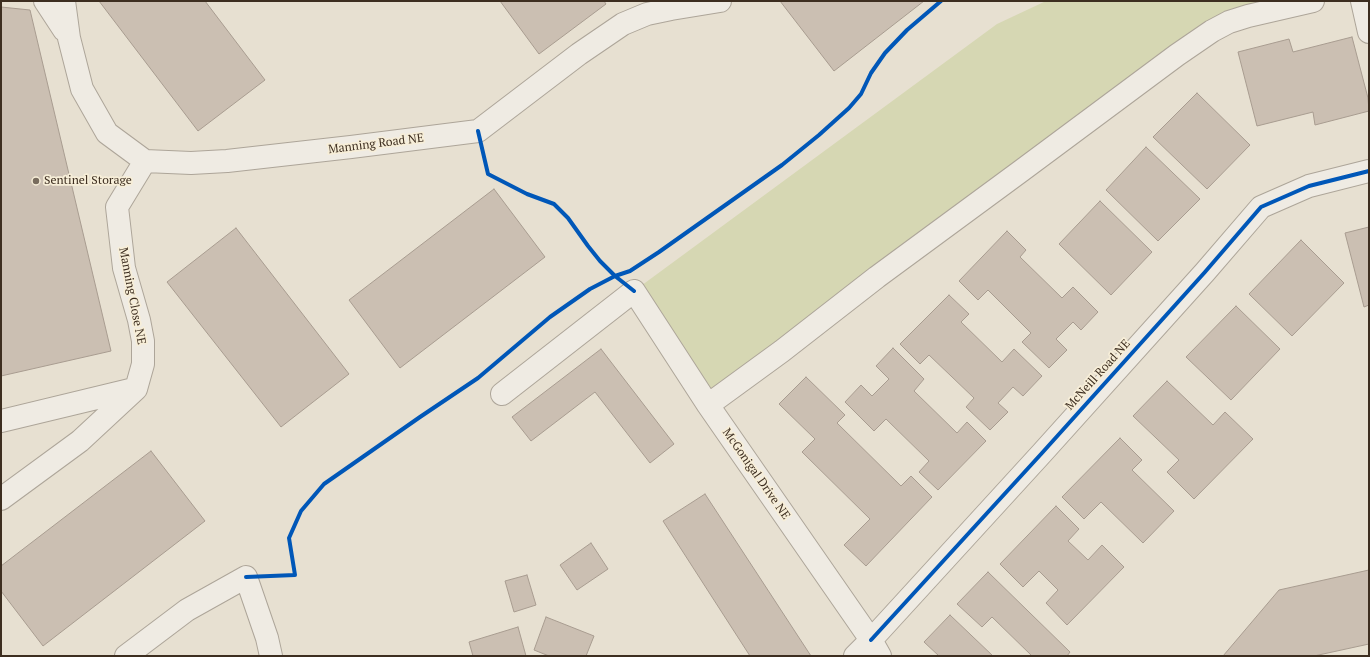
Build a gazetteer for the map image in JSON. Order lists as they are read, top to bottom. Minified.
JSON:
{"streets":{"street":["Manning Road NE","Manning Close NE","McNeill Road NE","McGonigal Drive NE"]},"crossings":[["Manning Road NE","Manning Close NE"],["McNeill Road NE","McGonigal Drive NE"]],"places":["Sentinel Storage"]}
